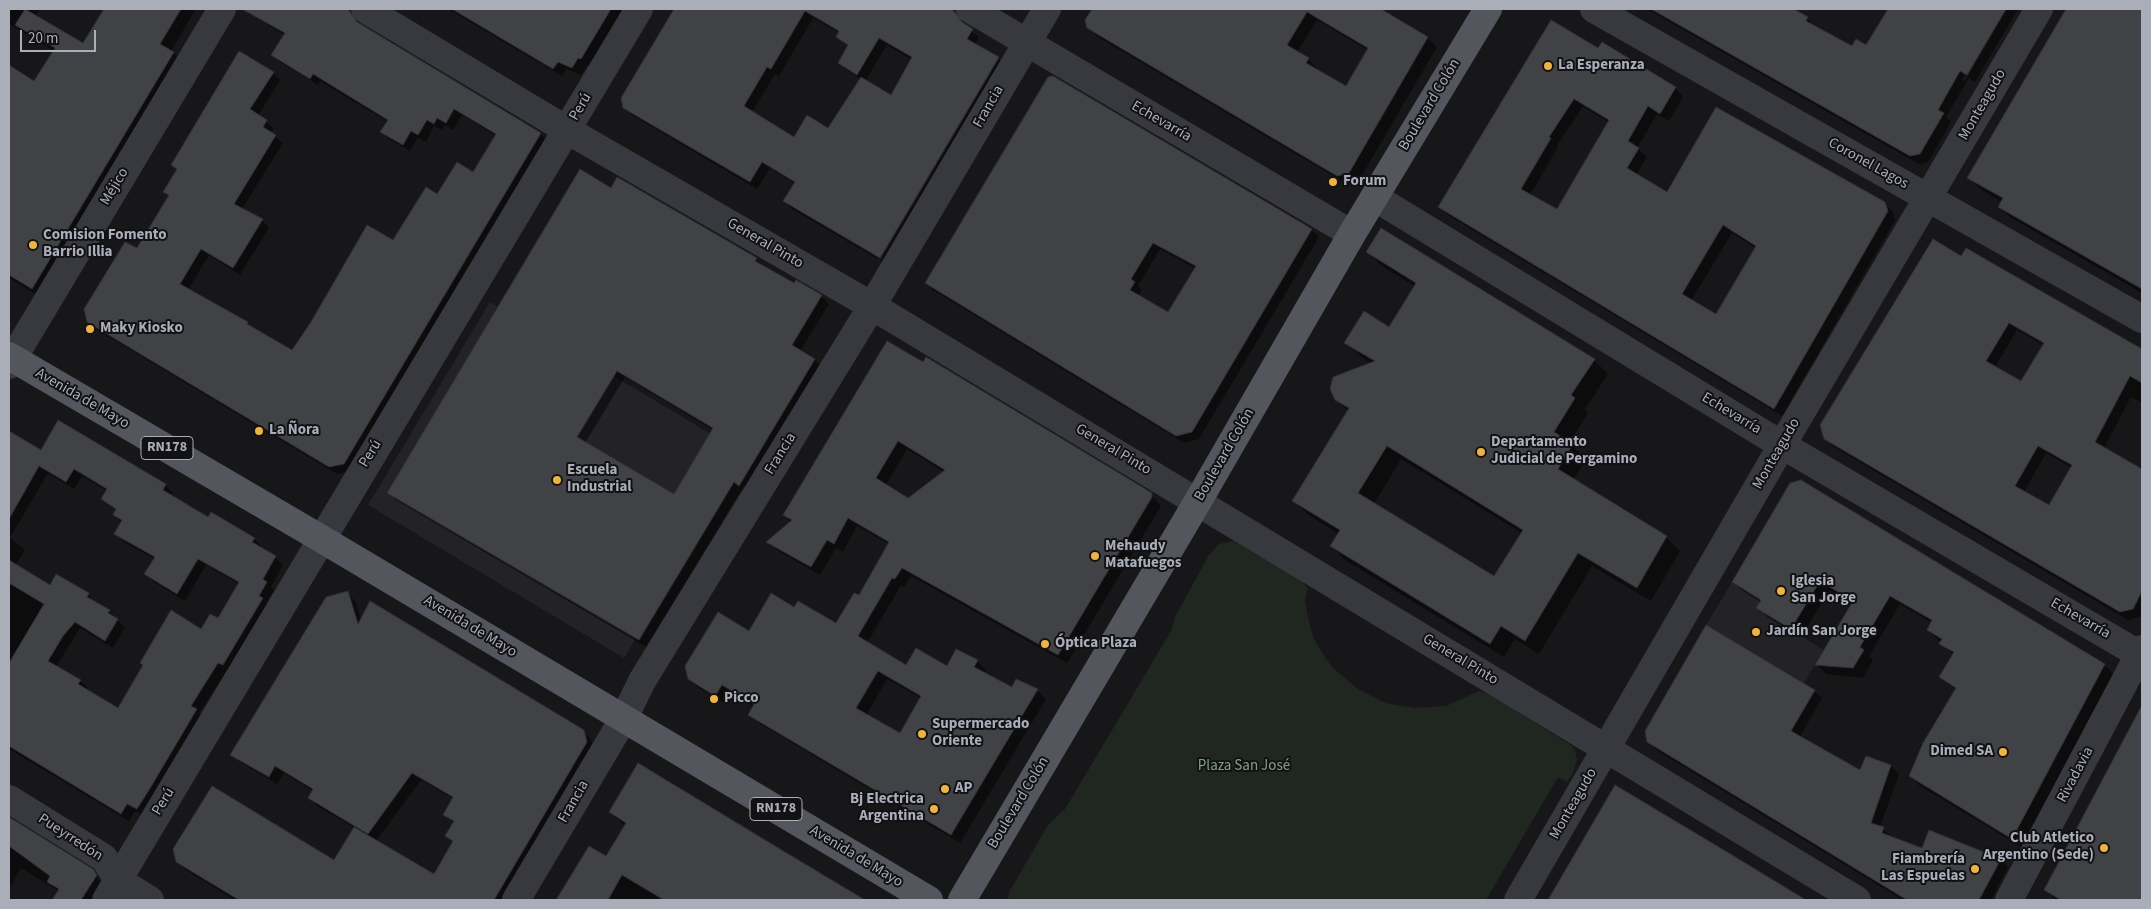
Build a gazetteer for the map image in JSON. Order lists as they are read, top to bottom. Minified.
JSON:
{"streets":{"main road":["Boulevard Colón","Avenida de Mayo","RN178"],"street":["Monteagudo","Perú","Francia","Echevarría","Coronel Lagos","Méjico","General Pinto","Rivadavia","Pueyrredón"]},"crossings":[["Boulevard Colón","Echevarría"],["Boulevard Colón","General Pinto"],["Monteagudo","Echevarría"],["Monteagudo","Coronel Lagos"],["Monteagudo","General Pinto"],["Perú","General Pinto"],["Perú","Avenida de Mayo"],["Perú","Pueyrredón"],["Francia","Echevarría"],["Francia","General Pinto"],["Francia","Avenida de Mayo"],["Echevarría","Rivadavia"],["Méjico","Avenida de Mayo"]],"parks":["Plaza San José"],"places":["La Esperanza","Forum","Comision Fomento Barrio Illia","Maky Kiosko","La Ñora","Departamento Judicial de Pergamino","Escuela Industrial","Mehaudy Matafuegos","Iglesia San Jorge","Jardín San Jorge","Óptica Plaza","Picco","Supermercado Oriente","Dimed SA","AP","Bj Electrica Argentina","Club Atletico Argentino (Sede)","Fiambrería Las Espuelas"],"scale_bar":"20 m"}
